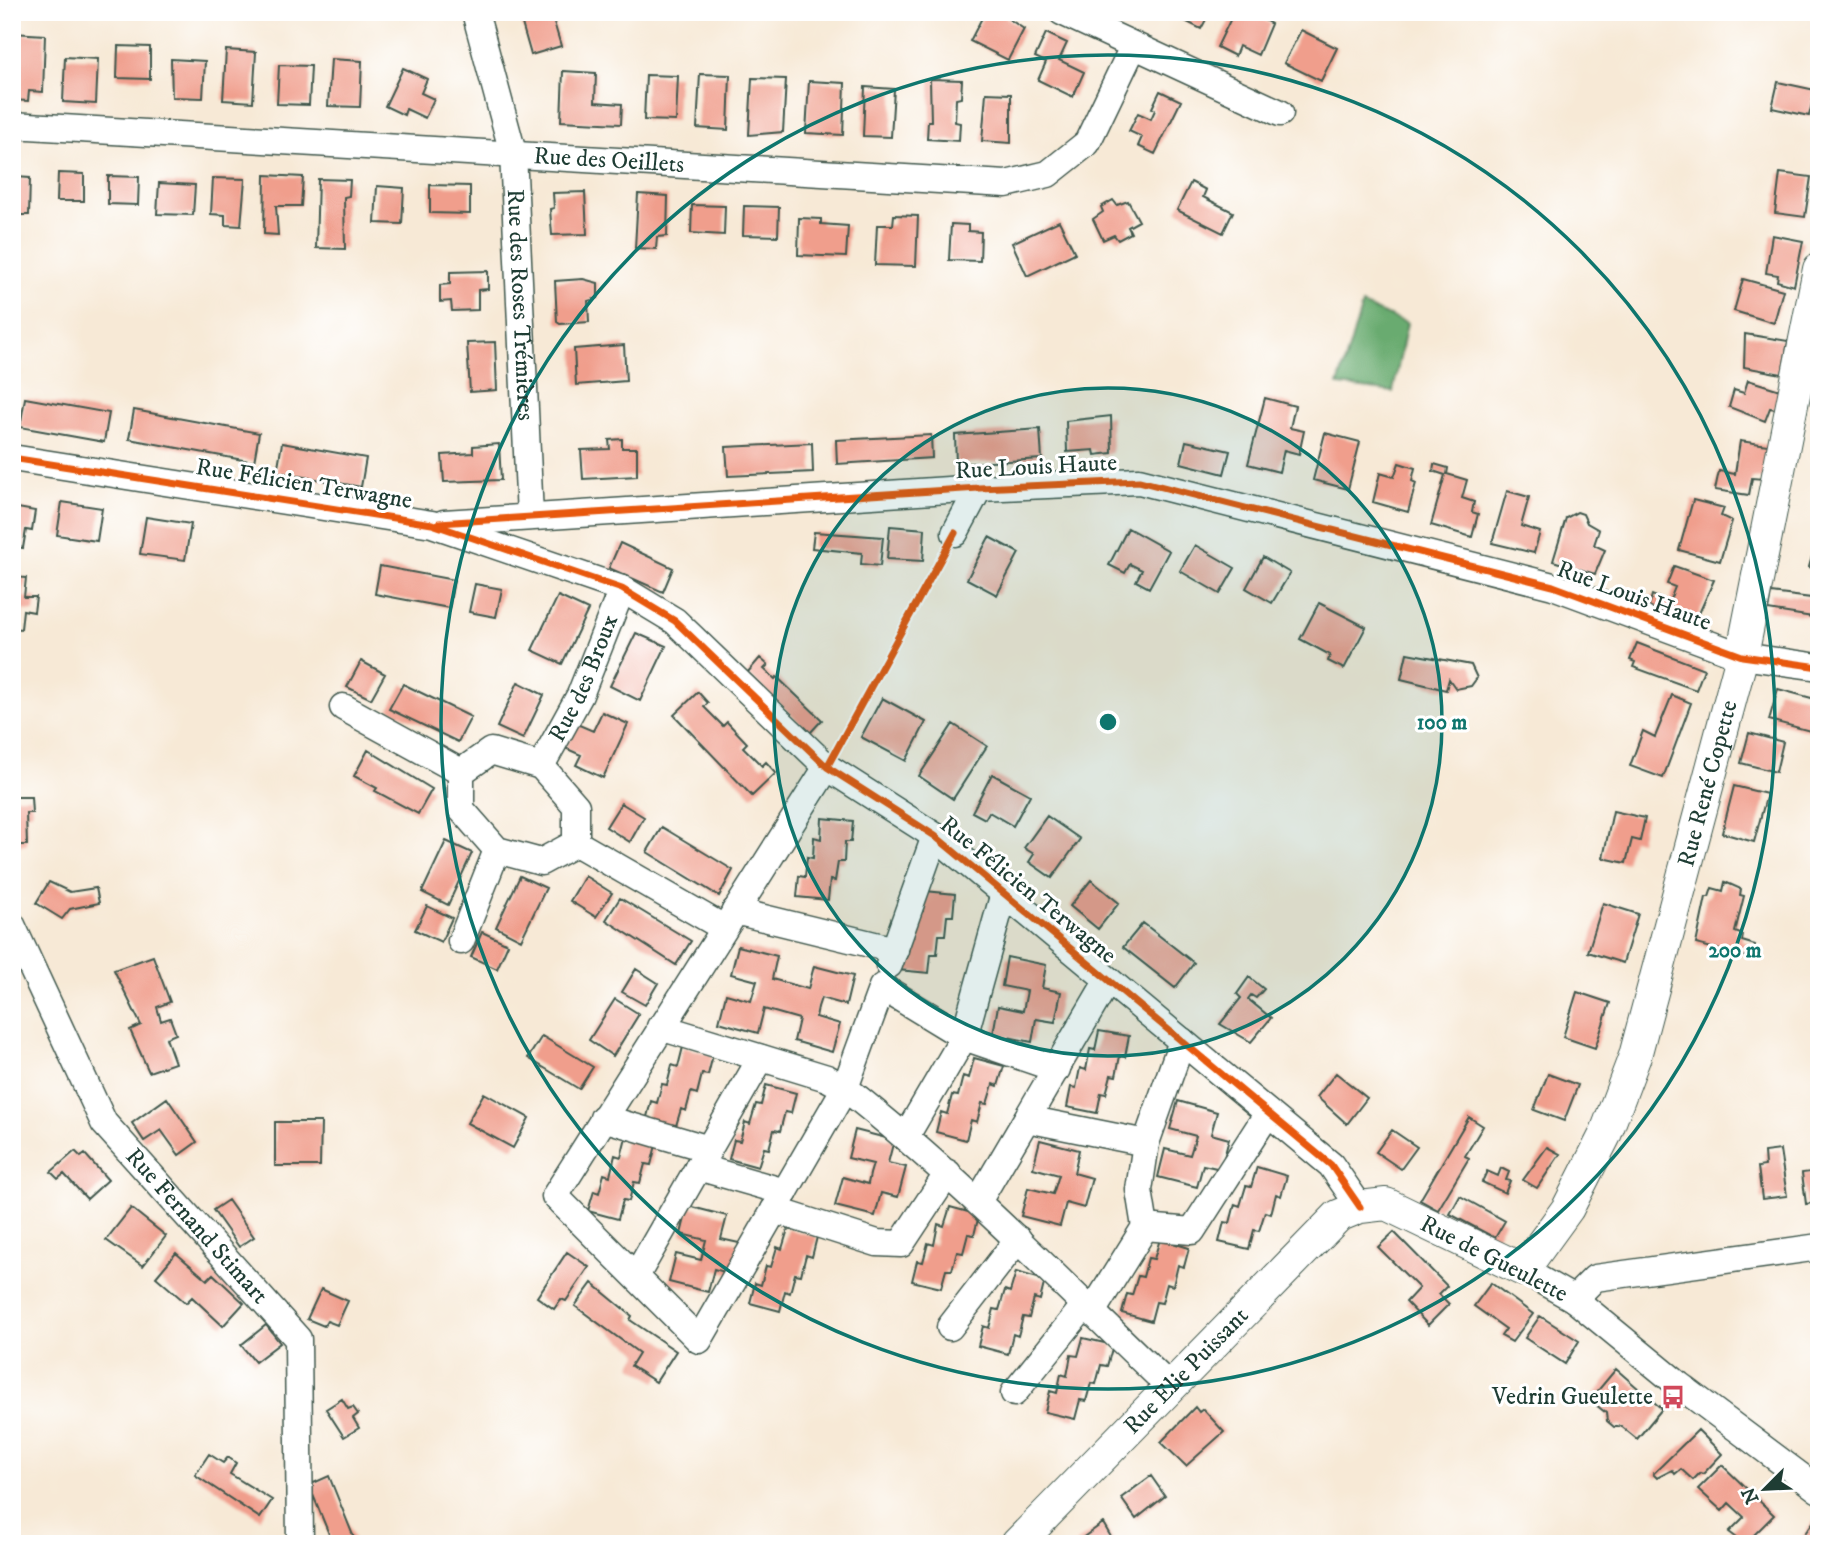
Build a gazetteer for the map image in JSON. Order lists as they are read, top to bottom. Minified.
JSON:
{"streets":{"street":["Rue des Oeillets","Rue des Roses Trémières","Rue Louis Haute","Rue Félicien Terwagne","Rue des Broux","Rue René Copette","Rue Fernand Stimart","Rue de Gueulette","Rue Elie Puissant"]},"crossings":[["Rue des Oeillets","Rue des Roses Trémières"],["Rue des Roses Trémières","Rue Louis Haute"],["Rue Louis Haute","Rue Félicien Terwagne"],["Rue Louis Haute","Rue René Copette"],["Rue Félicien Terwagne","Rue des Broux"],["Rue Félicien Terwagne","Rue de Gueulette"],["Rue Félicien Terwagne","Rue Elie Puissant"],["Rue René Copette","Rue de Gueulette"],["Rue de Gueulette","Rue Elie Puissant"]],"places":{"bus stop":["Vedrin Gueulette"]},"north":"bottom left","rings":["100 m","200 m"]}
